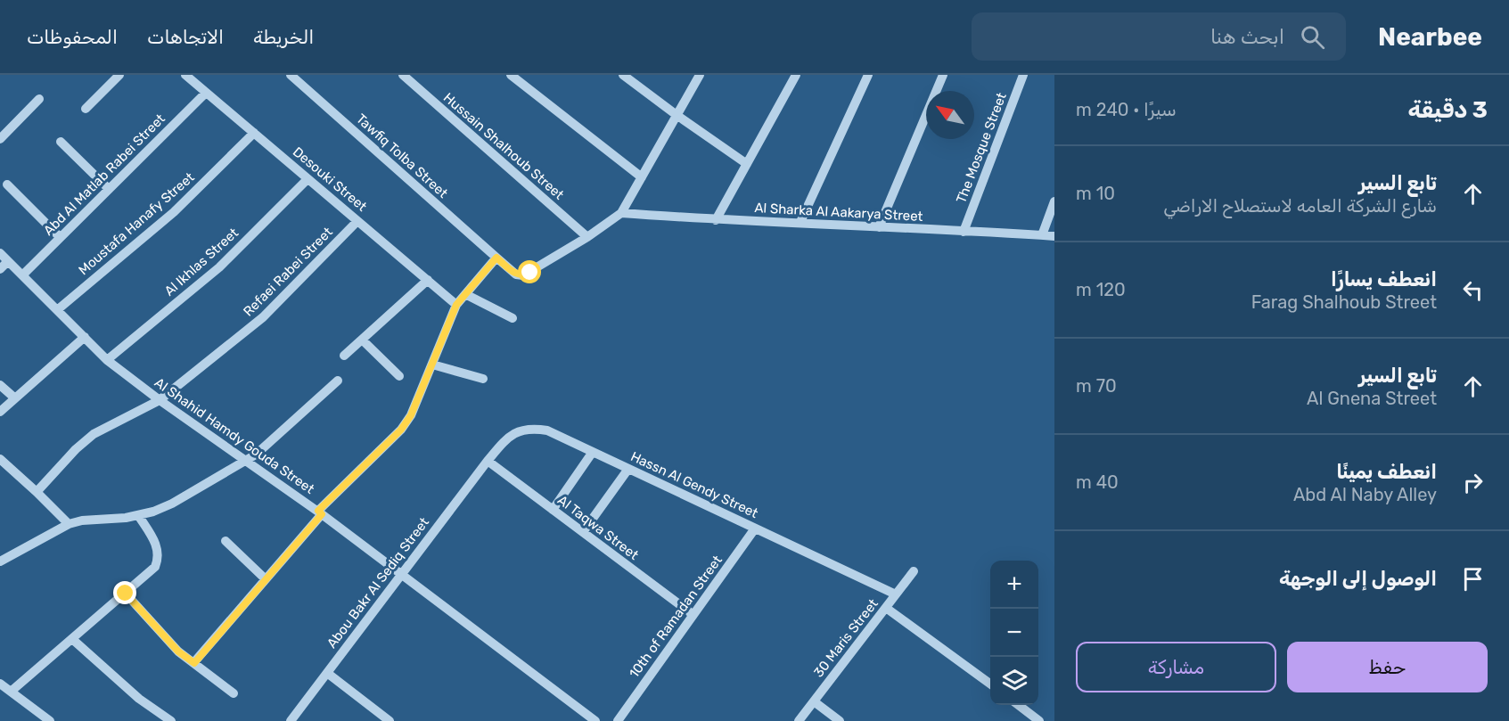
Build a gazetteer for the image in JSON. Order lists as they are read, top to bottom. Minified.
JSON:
{"streets":{"street":["Hussain Shalhoub Street","The Mosque Street","Tawfiq Tolba Street","Abd Al Matlab Rabei Street","Desouki Street","Al Sharka Al Aakarya Street","Moustafa Hanafy Street","Al Ikhlas Street","Refaei Rabei Street","Al Shahid Hamdy Gouda Street","Hassn Al Gendy Street","Al Taqwa Street","Abou Bakr Al Sediq Street","10th of Ramadan Street","30 Maris Street"]},"crossings":[["Hussain Shalhoub Street","Tawfiq Tolba Street"],["The Mosque Street","Al Sharka Al Aakarya Street"],["Abd Al Matlab Rabei Street","Desouki Street"],["Abd Al Matlab Rabei Street","Al Shahid Hamdy Gouda Street"],["Desouki Street","Moustafa Hanafy Street"],["Desouki Street","Al Ikhlas Street"],["Desouki Street","Refaei Rabei Street"],["Moustafa Hanafy Street","Al Shahid Hamdy Gouda Street"],["Al Ikhlas Street","Al Shahid Hamdy Gouda Street"],["Refaei Rabei Street","Al Shahid Hamdy Gouda Street"],["Al Shahid Hamdy Gouda Street","Abou Bakr Al Sediq Street"],["Hassn Al Gendy Street","Al Taqwa Street"],["Hassn Al Gendy Street","Abou Bakr Al Sediq Street"],["Hassn Al Gendy Street","10th of Ramadan Street"],["Hassn Al Gendy Street","30 Maris Street"],["Al Taqwa Street","Abou Bakr Al Sediq Street"],["Al Taqwa Street","10th of Ramadan Street"]],"north":"top left","page":{"header":"Nearbee","search":"ابحث هنا","nav":["الخريطة","الاتجاهات","المحفوظات"],"heading":["3 دقيقة","سيرًا · 240 m"],"list":[["تابع السير","شارع الشركة العامه لاستصلاح الاراضي","10 m"],["انعطف يسارًا","Farag Shalhoub Street","120 m"],["تابع السير","Al Gnena Street","70 m"],["انعطف يمينًا","Abd Al Naby Alley","40 m"],"الوصول إلى الوجهة"],"map_buttons":["+","−"],"buttons":["حفظ","مشاركة"]}}
